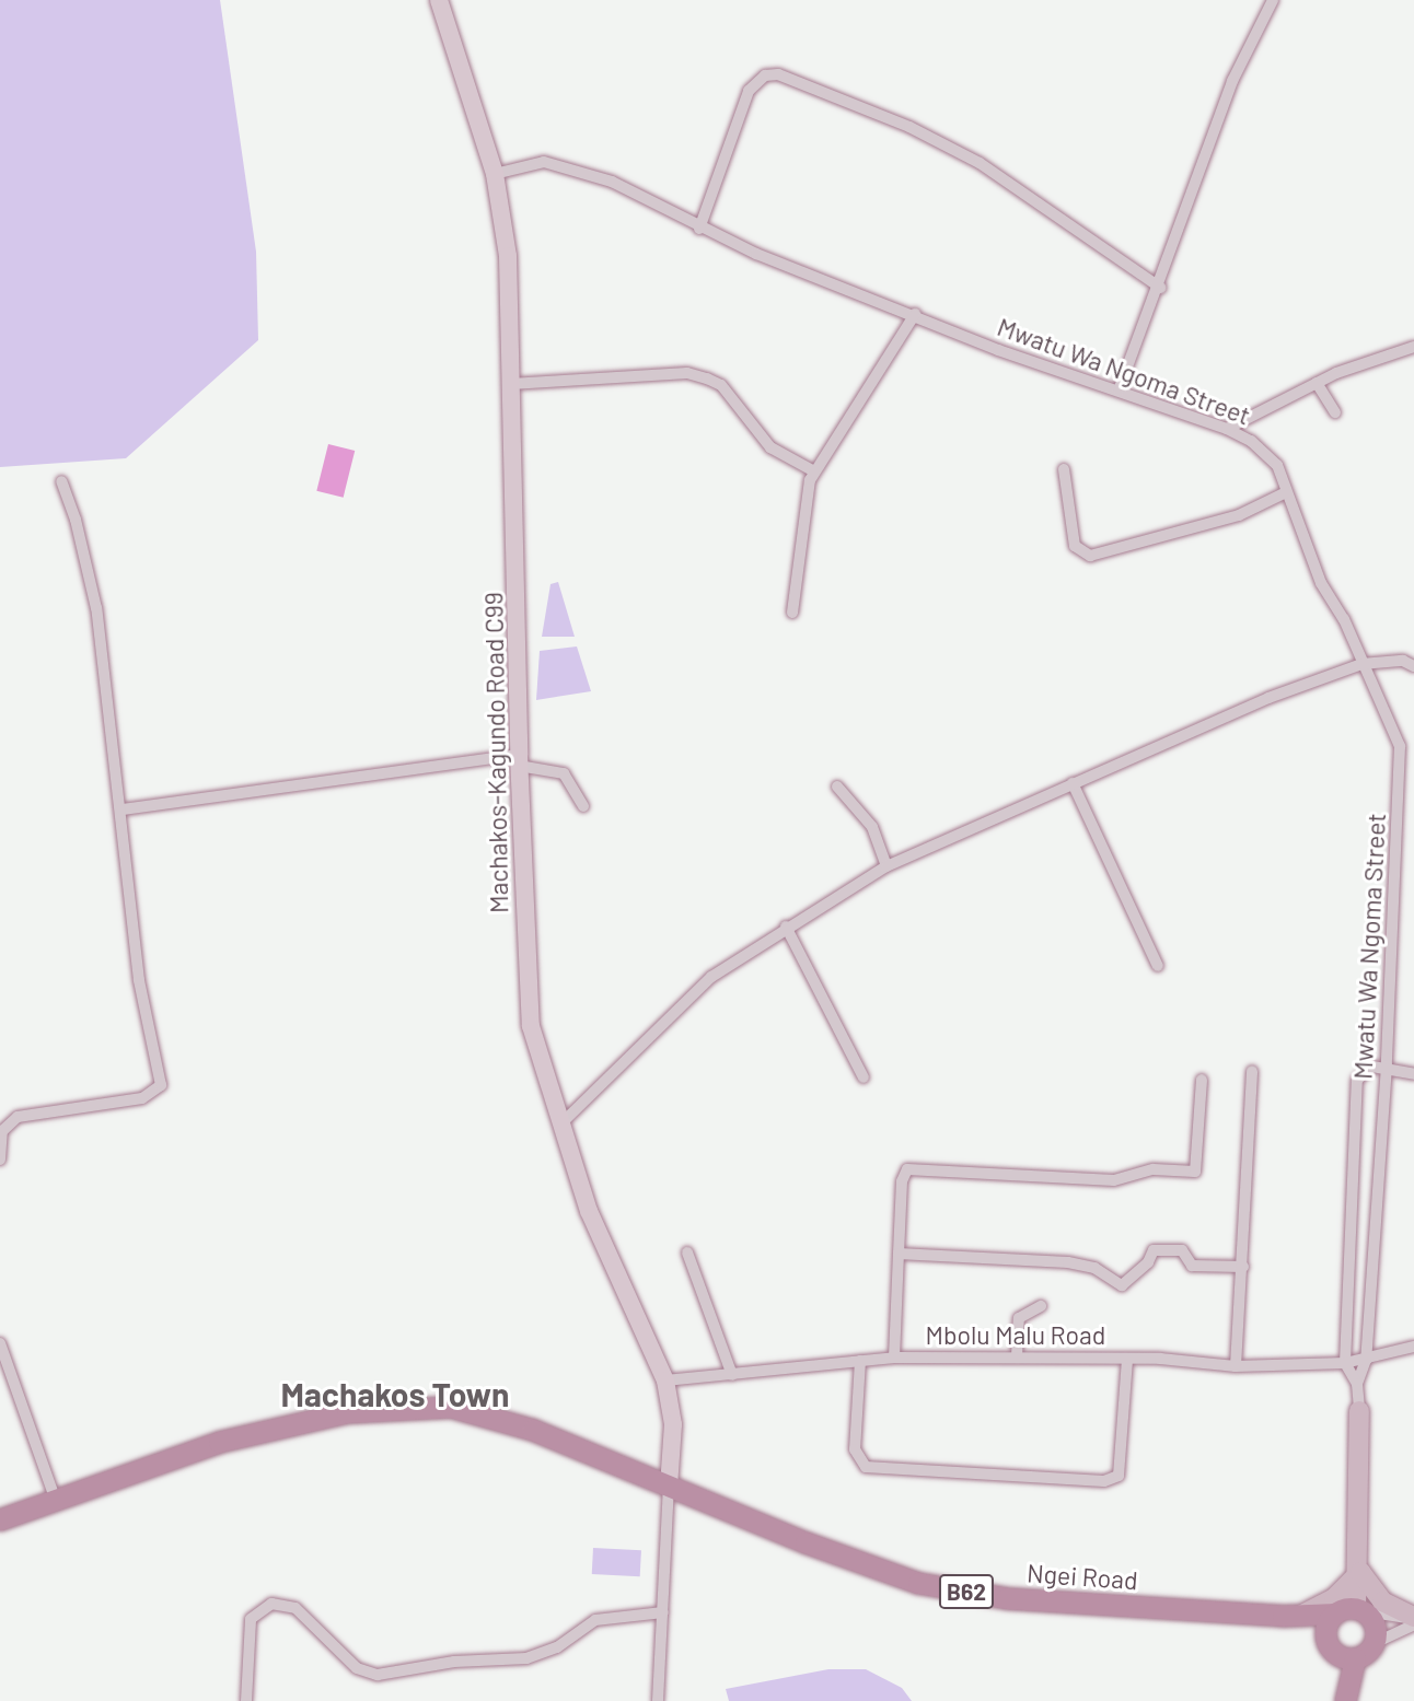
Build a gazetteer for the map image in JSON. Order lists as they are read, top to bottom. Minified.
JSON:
{"streets":{"highway":["Ngei Road","B62"],"main road":["Machakos-Kagundo Road C99"],"street":["Mwatu Wa Ngoma Street","Mbolu Malu Road"]},"crossings":[["Mwatu Wa Ngoma Street","Machakos-Kagundo Road C99"],["Mwatu Wa Ngoma Street","Mbolu Malu Road"],["Machakos-Kagundo Road C99","Mbolu Malu Road"],["Machakos-Kagundo Road C99","Ngei Road"],["Machakos-Kagundo Road C99","B62"],["Ngei Road","B62"]],"districts":["Machakos Town"]}
